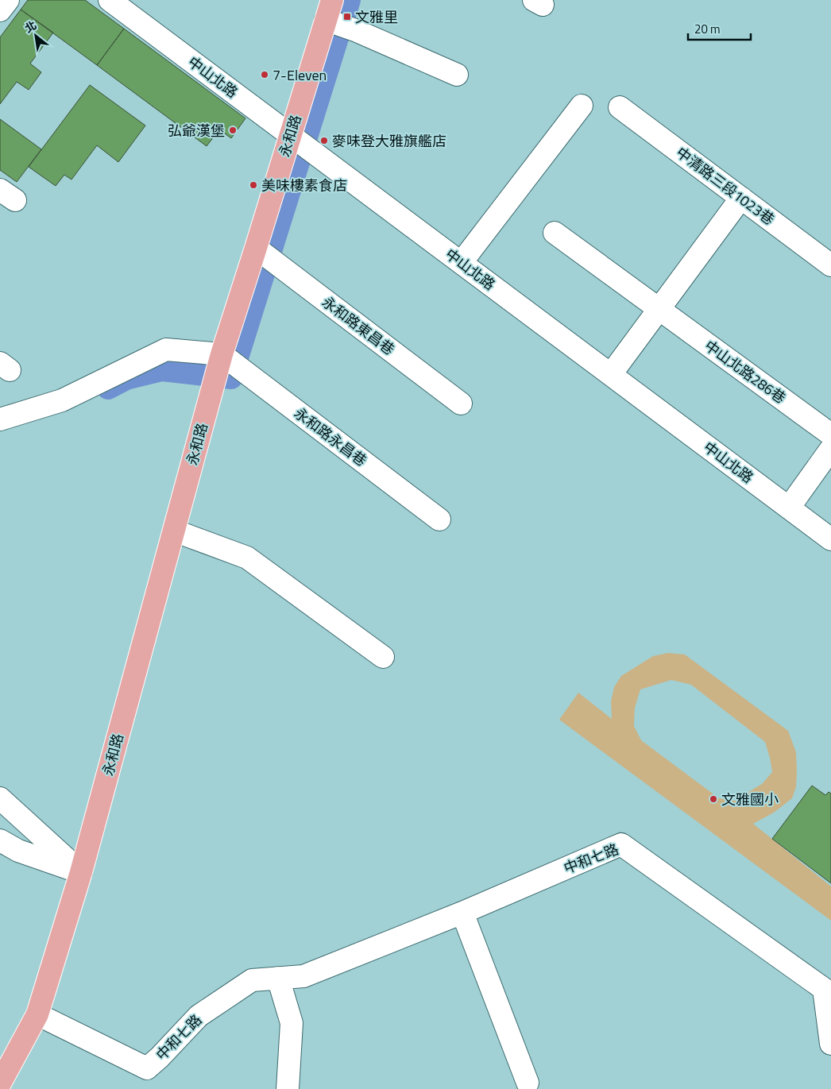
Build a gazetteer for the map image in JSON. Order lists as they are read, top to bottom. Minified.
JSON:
{"streets":{"main road":["永和路"],"street":["中山北路","中清路三段1023巷","永和路東昌巷","中山北路286巷","永和路永昌巷","中和七路"]},"crossings":[["中山北路","永和路"],["永和路","永和路東昌巷"],["永和路","永和路永昌巷"],["永和路","中和七路"]],"places":{"transit":["文雅里"],"other":["7-Eleven","弘爺漢堡","麥味登大雅旗艦店","美味樓素食店","文雅國小"]},"scale_bar":"20 m","north":"top left"}
